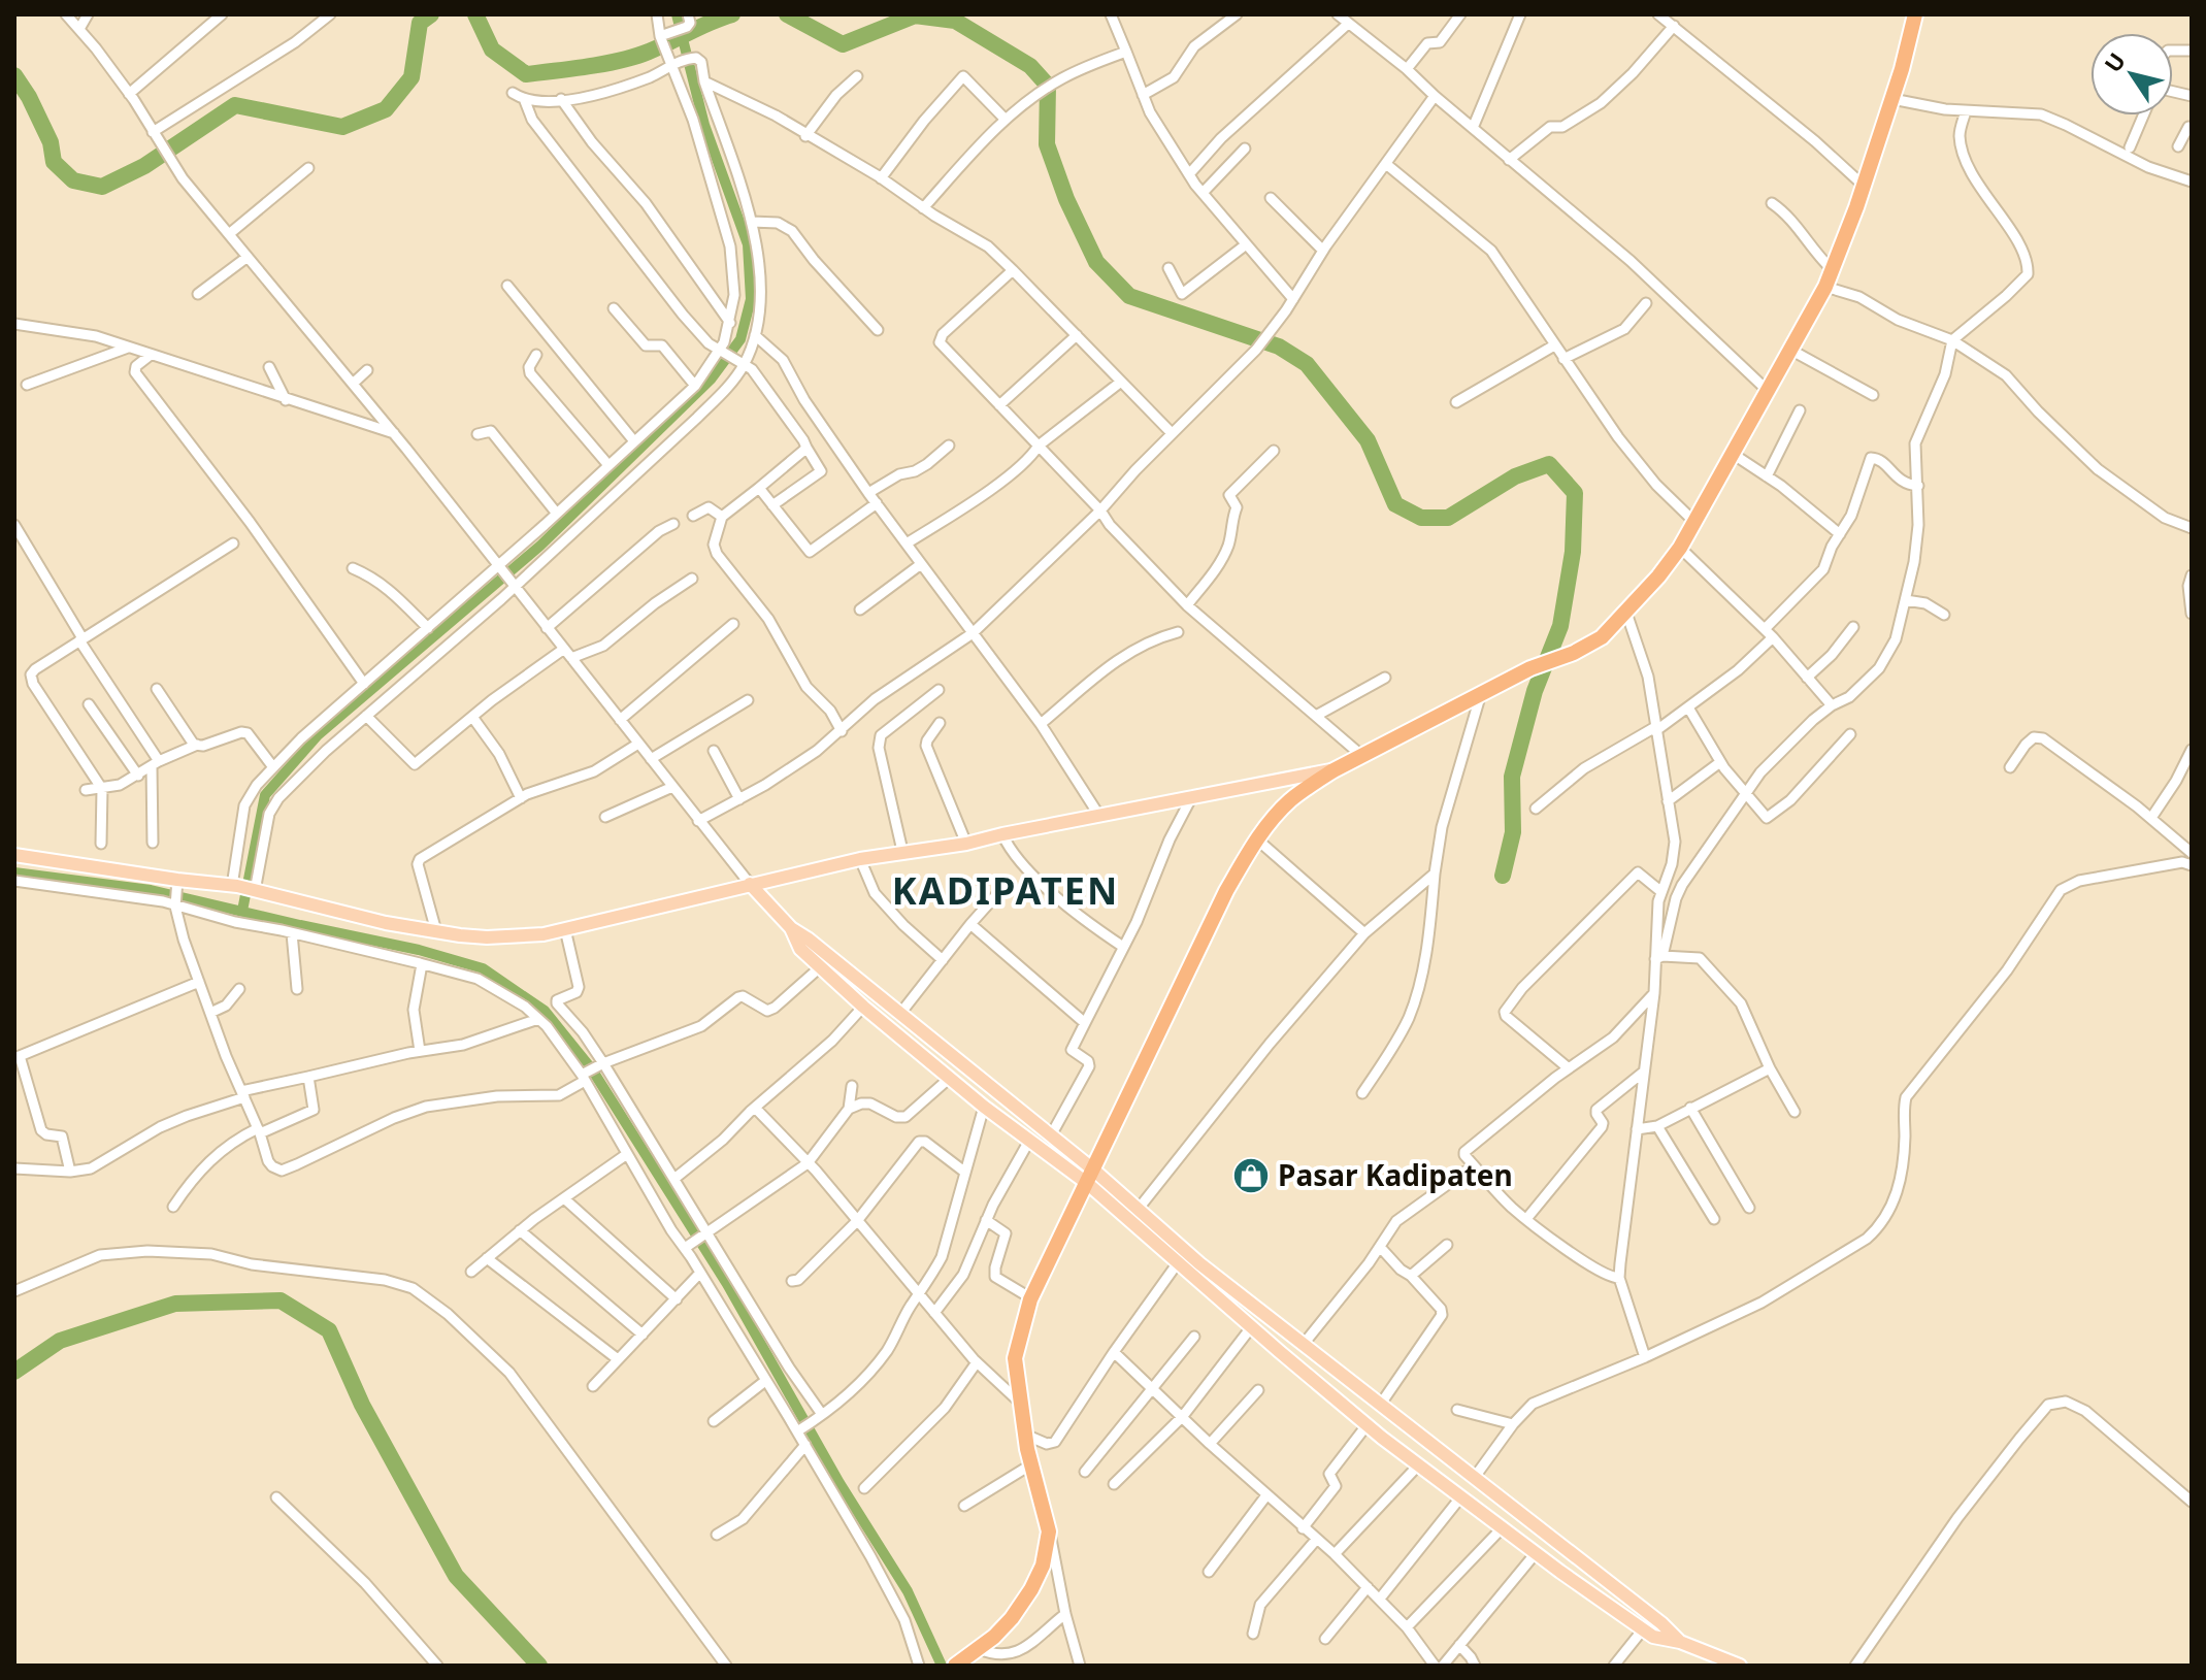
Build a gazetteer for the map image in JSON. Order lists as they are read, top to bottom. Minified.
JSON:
{"districts":["KADIPATEN"],"places":{"shop":["Pasar Kadipaten"]},"north":"top left"}
